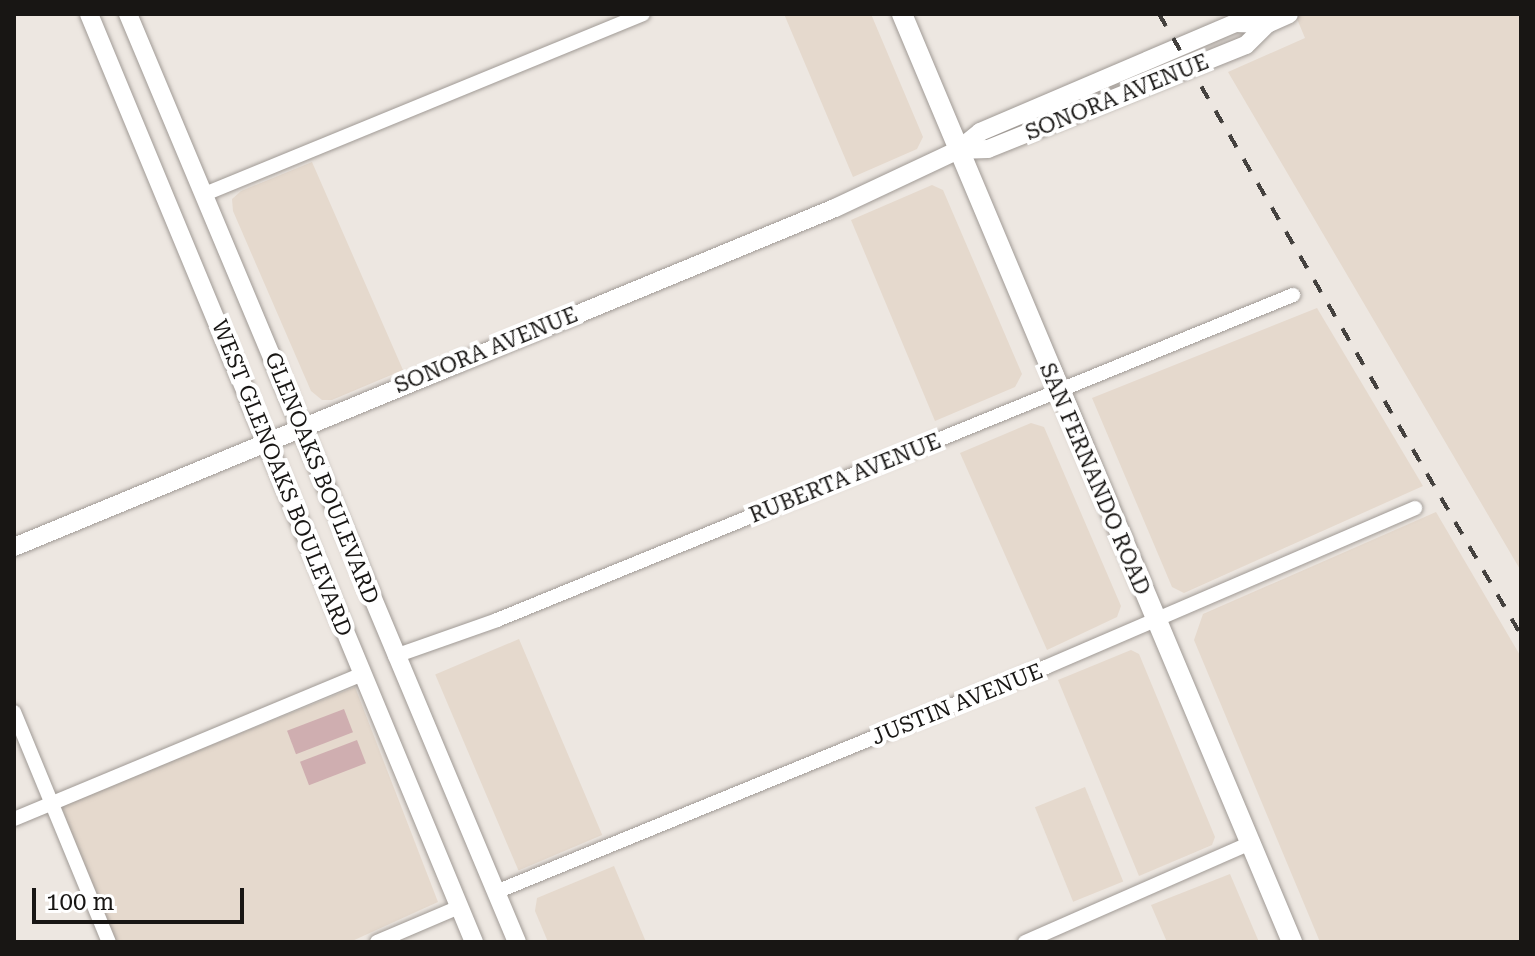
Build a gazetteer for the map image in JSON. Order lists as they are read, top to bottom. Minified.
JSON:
{"streets":{"main road":["SONORA AVENUE","WEST GLENOAKS BOULEVARD","GLENOAKS BOULEVARD","SAN FERNANDO ROAD"],"street":["RUBERTA AVENUE","JUSTIN AVENUE"]},"crossings":[["SONORA AVENUE","WEST GLENOAKS BOULEVARD"],["SONORA AVENUE","GLENOAKS BOULEVARD"],["SONORA AVENUE","SAN FERNANDO ROAD"],["GLENOAKS BOULEVARD","RUBERTA AVENUE"],["GLENOAKS BOULEVARD","JUSTIN AVENUE"],["RUBERTA AVENUE","SAN FERNANDO ROAD"],["SAN FERNANDO ROAD","JUSTIN AVENUE"]],"scale_bar":"100 m"}
